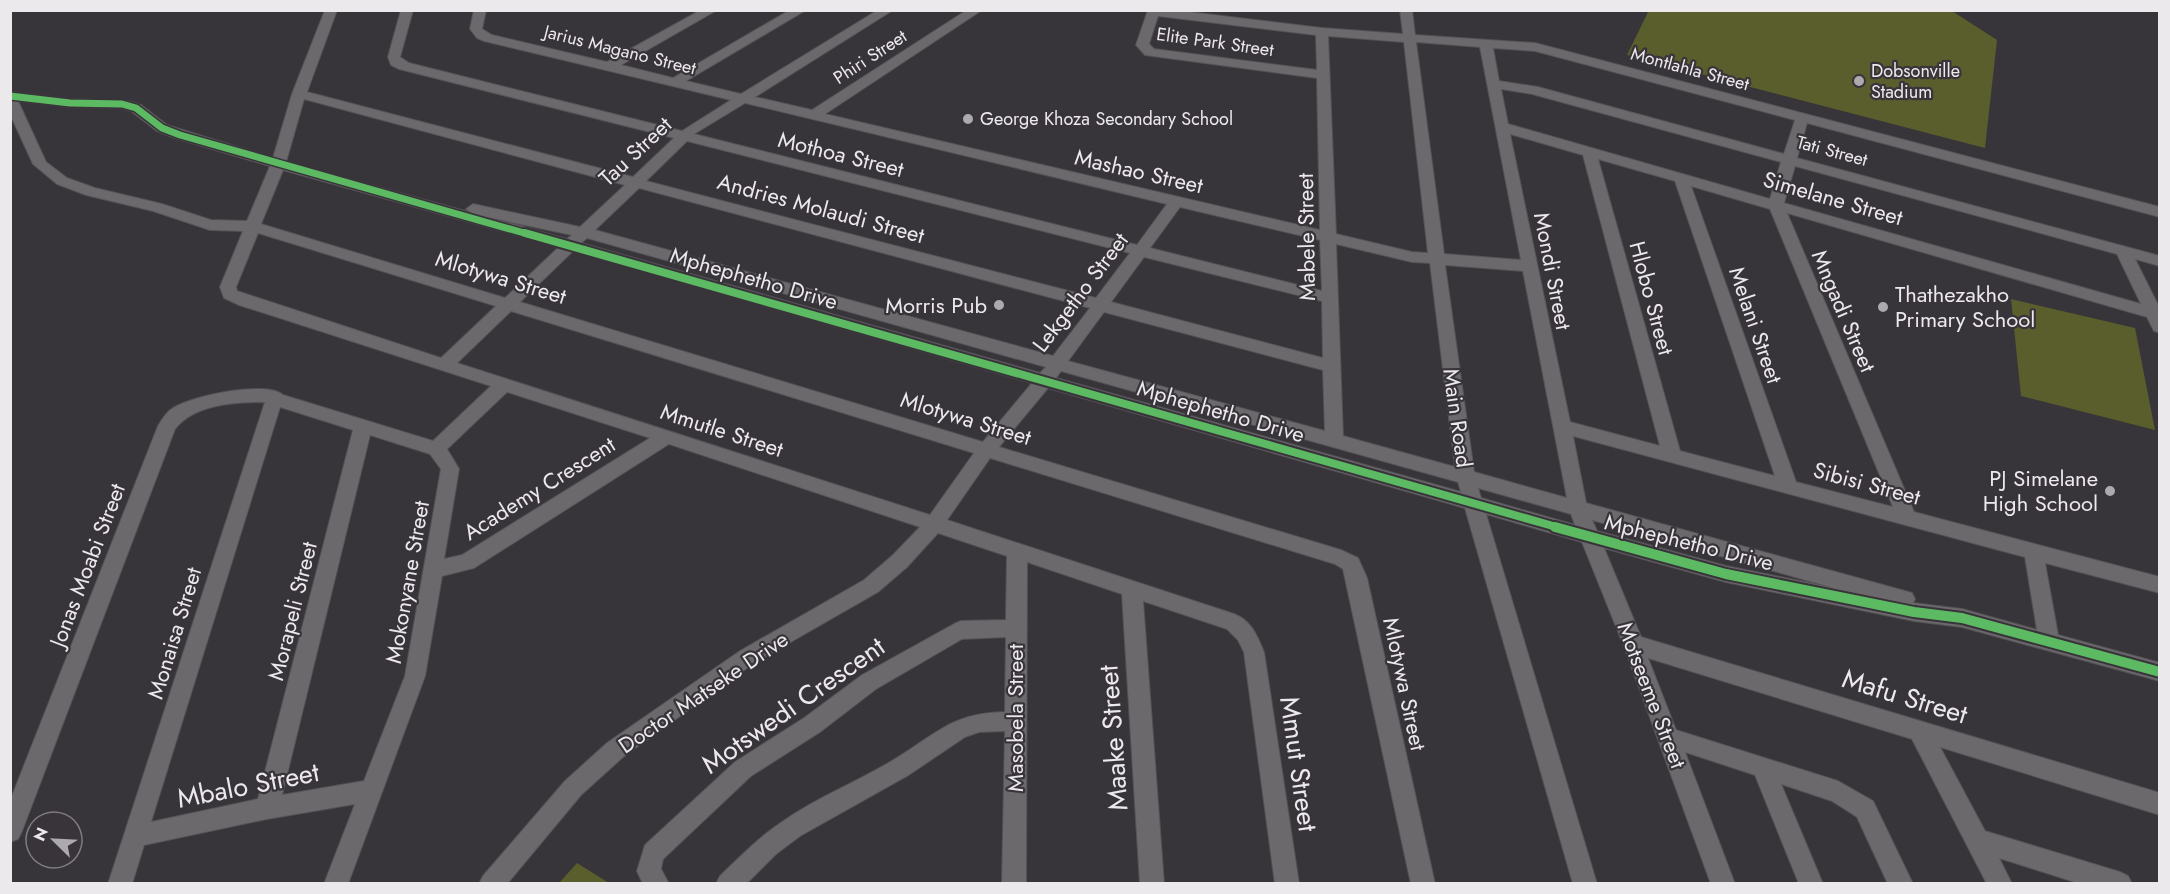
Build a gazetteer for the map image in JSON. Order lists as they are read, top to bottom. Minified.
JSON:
{"streets":{"street":["Elite Park Street","Jarius Magano Street","Phiri Street","Montlahla Street","Tau Street","Tati Street","Mothoa Street","Mashao Street","Simelane Street","Andries Molaudi Street","Mabele Street","Mondi Street","Mlotywa Street","Mphephetho Drive","Lekgetho Street","Hlobo Street","Mngadi Street","Melani Street","Main Road","Mmutle Street","Sibisi Street","Academy Crescent","Jonas Moabi Street","Mokonyane Street","Morapeli Street","Monaisa Street","Doctor Matseke Drive","Motseeme Street","Mafu Street","Motswedi Crescent","Masobela Street","Maake Street","Mmut Street","Mbalo Street"]},"crossings":[["Elite Park Street","Montlahla Street"],["Elite Park Street","Mabele Street"],["Jarius Magano Street","Tau Street"],["Jarius Magano Street","Mashao Street"],["Phiri Street","Mashao Street"],["Montlahla Street","Mabele Street"],["Montlahla Street","Mondi Street"],["Montlahla Street","Main Road"],["Tau Street","Mothoa Street"],["Tau Street","Mashao Street"],["Tau Street","Andries Molaudi Street"],["Tau Street","Mlotywa Street"],["Tau Street","Mphephetho Drive"],["Tau Street","Mmutle Street"],["Tati Street","Mondi Street"],["Mothoa Street","Mabele Street"],["Mothoa Street","Lekgetho Street"],["Mashao Street","Mabele Street"],["Mashao Street","Mondi Street"],["Mashao Street","Lekgetho Street"],["Mashao Street","Main Road"],["Simelane Street","Mondi Street"],["Simelane Street","Hlobo Street"],["Simelane Street","Mngadi Street"],["Simelane Street","Melani Street"],["Andries Molaudi Street","Mabele Street"],["Andries Molaudi Street","Lekgetho Street"],["Mabele Street","Mphephetho Drive"],["Mondi Street","Mphephetho Drive"],["Mondi Street","Sibisi Street"],["Mondi Street","Motseeme Street"],["Mlotywa Street","Mphephetho Drive"],["Mlotywa Street","Lekgetho Street"],["Mlotywa Street","Mmutle Street"],["Mphephetho Drive","Lekgetho Street"],["Mphephetho Drive","Main Road"],["Mphephetho Drive","Motseeme Street"],["Lekgetho Street","Mmutle Street"],["Lekgetho Street","Doctor Matseke Drive"],["Hlobo Street","Sibisi Street"],["Mngadi Street","Sibisi Street"],["Melani Street","Sibisi Street"],["Mmutle Street","Academy Crescent"],["Mmutle Street","Doctor Matseke Drive"],["Mmutle Street","Masobela Street"],["Mmutle Street","Maake Street"],["Mmutle Street","Mmut Street"],["Academy Crescent","Mokonyane Street"],["Jonas Moabi Street","Monaisa Street"],["Mokonyane Street","Mbalo Street"],["Morapeli Street","Mbalo Street"],["Monaisa Street","Mbalo Street"],["Motseeme Street","Mafu Street"],["Motswedi Crescent","Masobela Street"]],"places":["Dobsonville Stadium","George Khoza Secondary School","Morris Pub","Thathezakho Primary School","PJ Simelane High School"],"north":"top left"}
